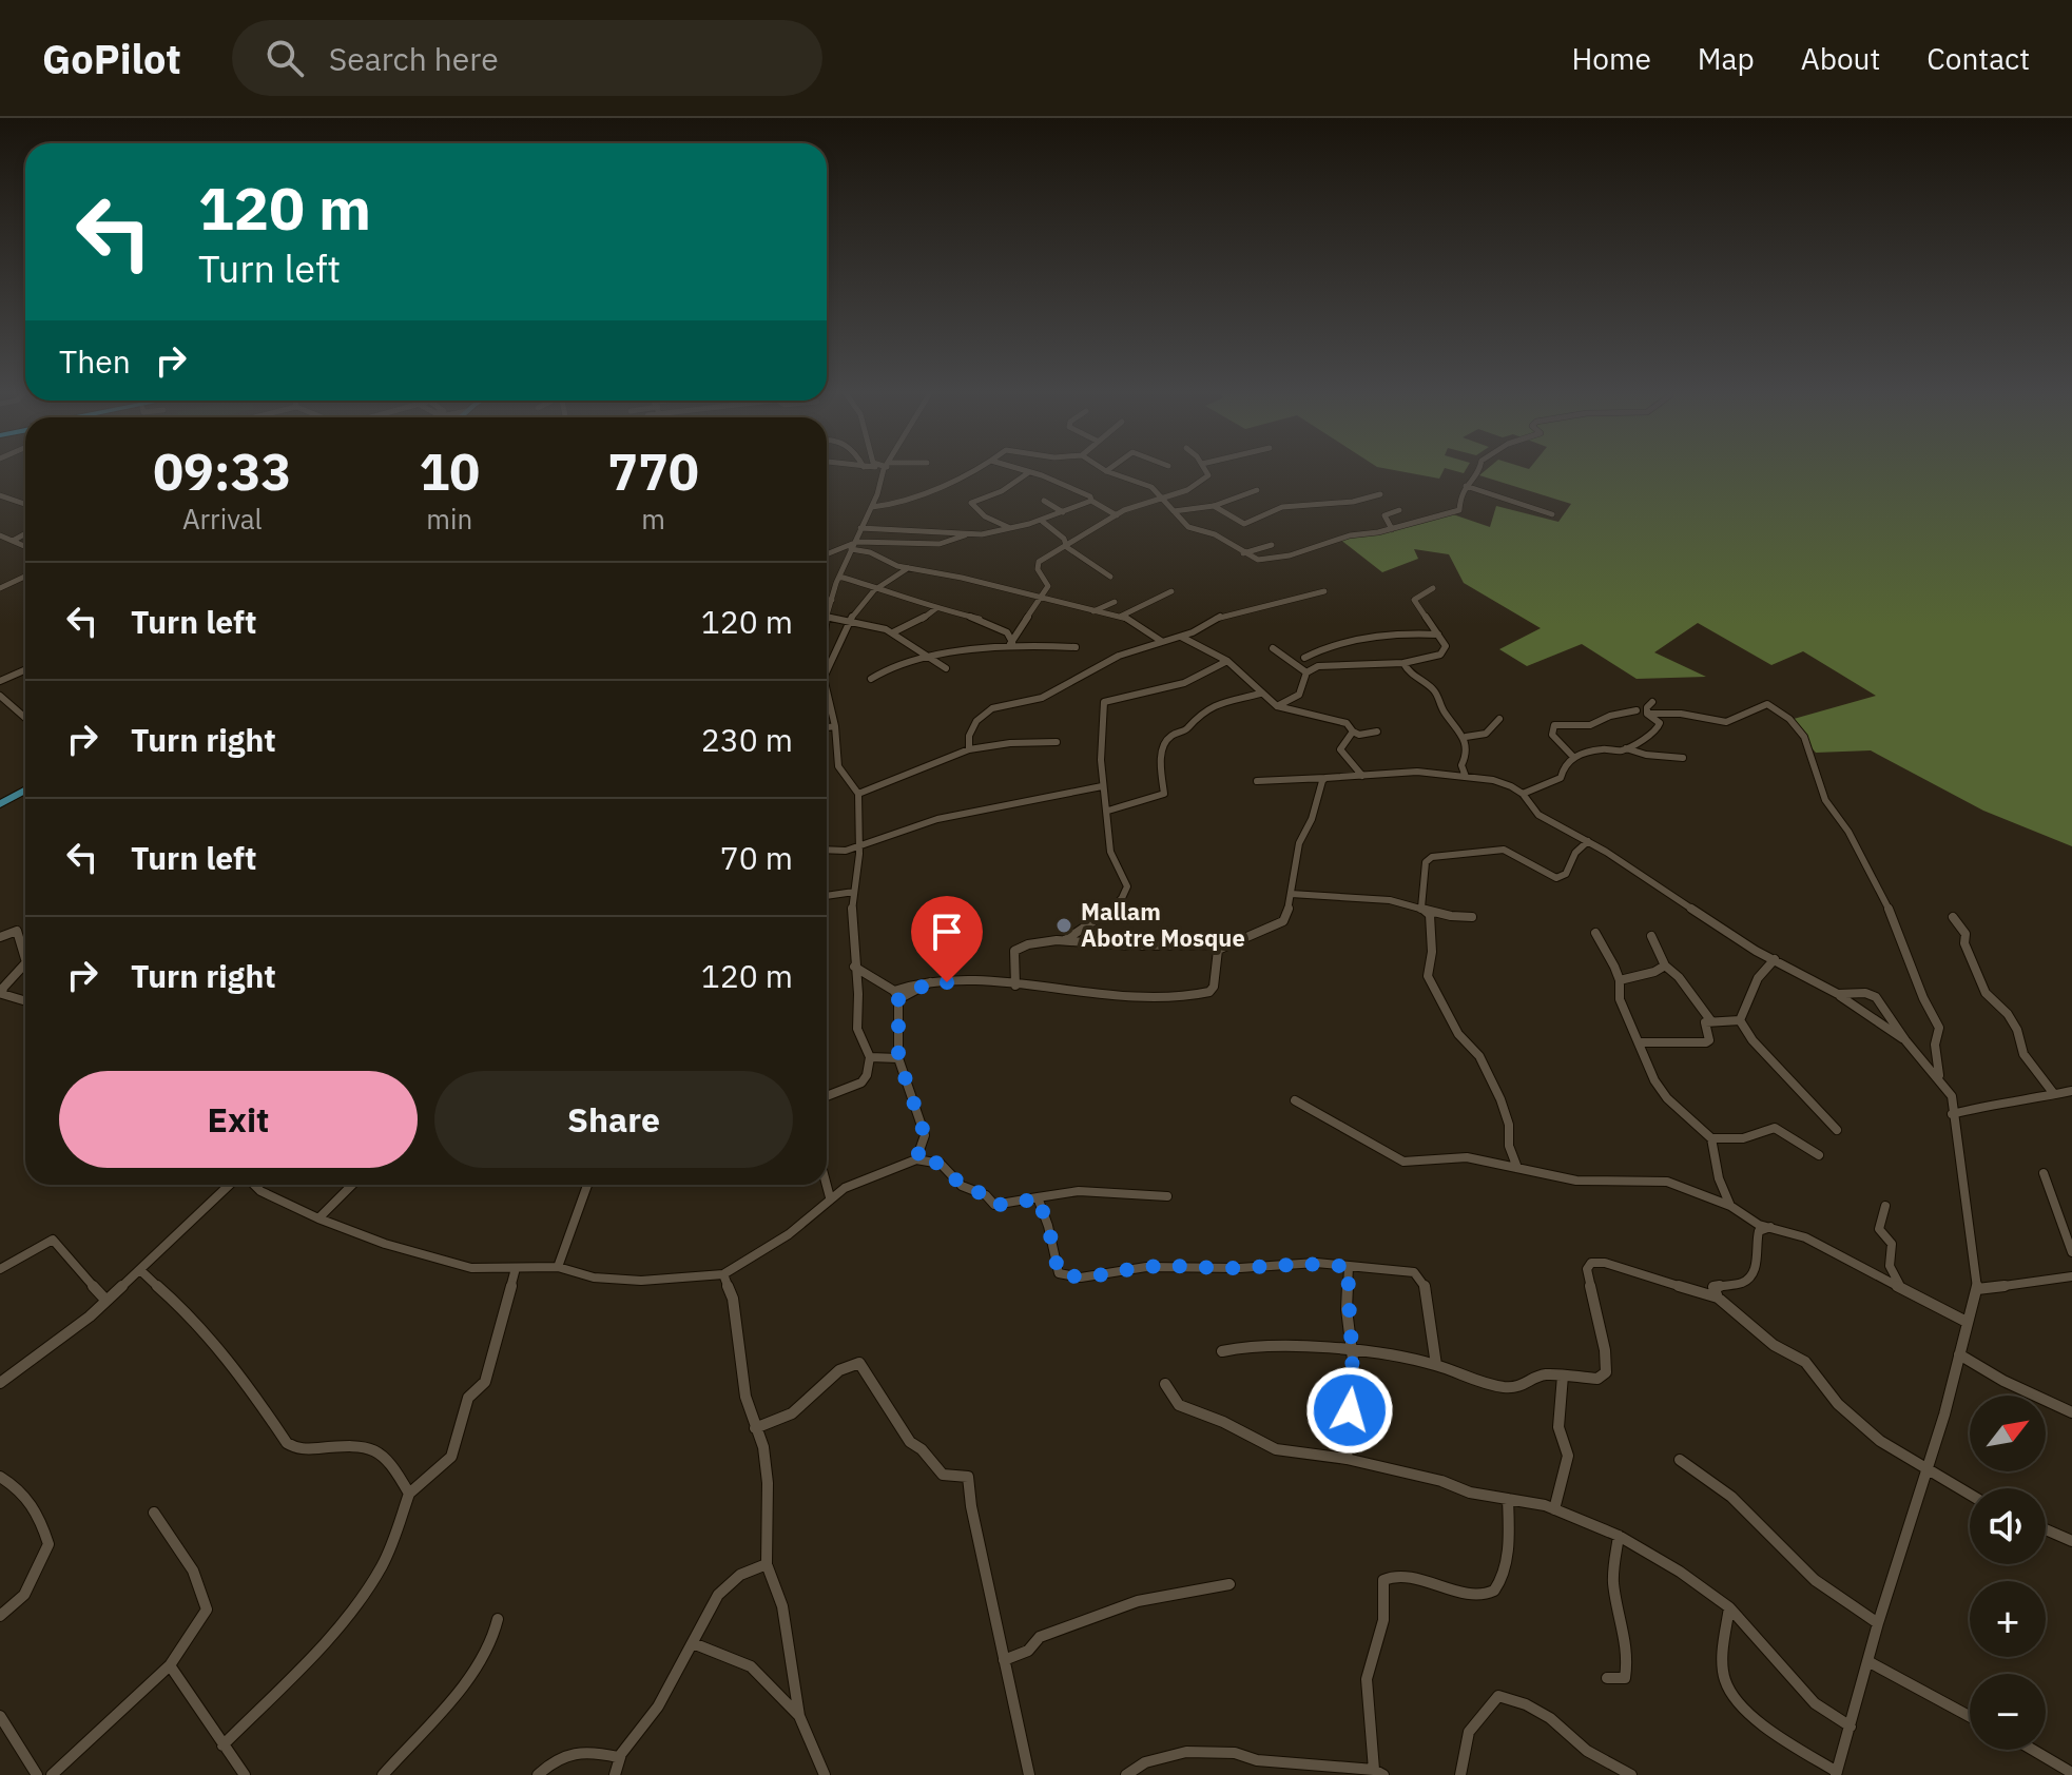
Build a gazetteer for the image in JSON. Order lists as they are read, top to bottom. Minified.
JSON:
{"places":["Mallam Abotre Mosque"],"north":"top right","page":{"header":"GoPilot","search":"Search here","nav":["Home","Map","About","Contact"],"turn":["120 m","Turn left"],"then":"Then","eta":["09:33","Arrival","10","min","770","m"],"list":[{"name":"Turn left","value":"120 m"},{"name":"Turn right","value":"230 m"},{"name":"Turn left","value":"70 m"},{"name":"Turn right","value":"120 m"}],"buttons":["Exit","Share"],"map_buttons":["+","−"]}}
